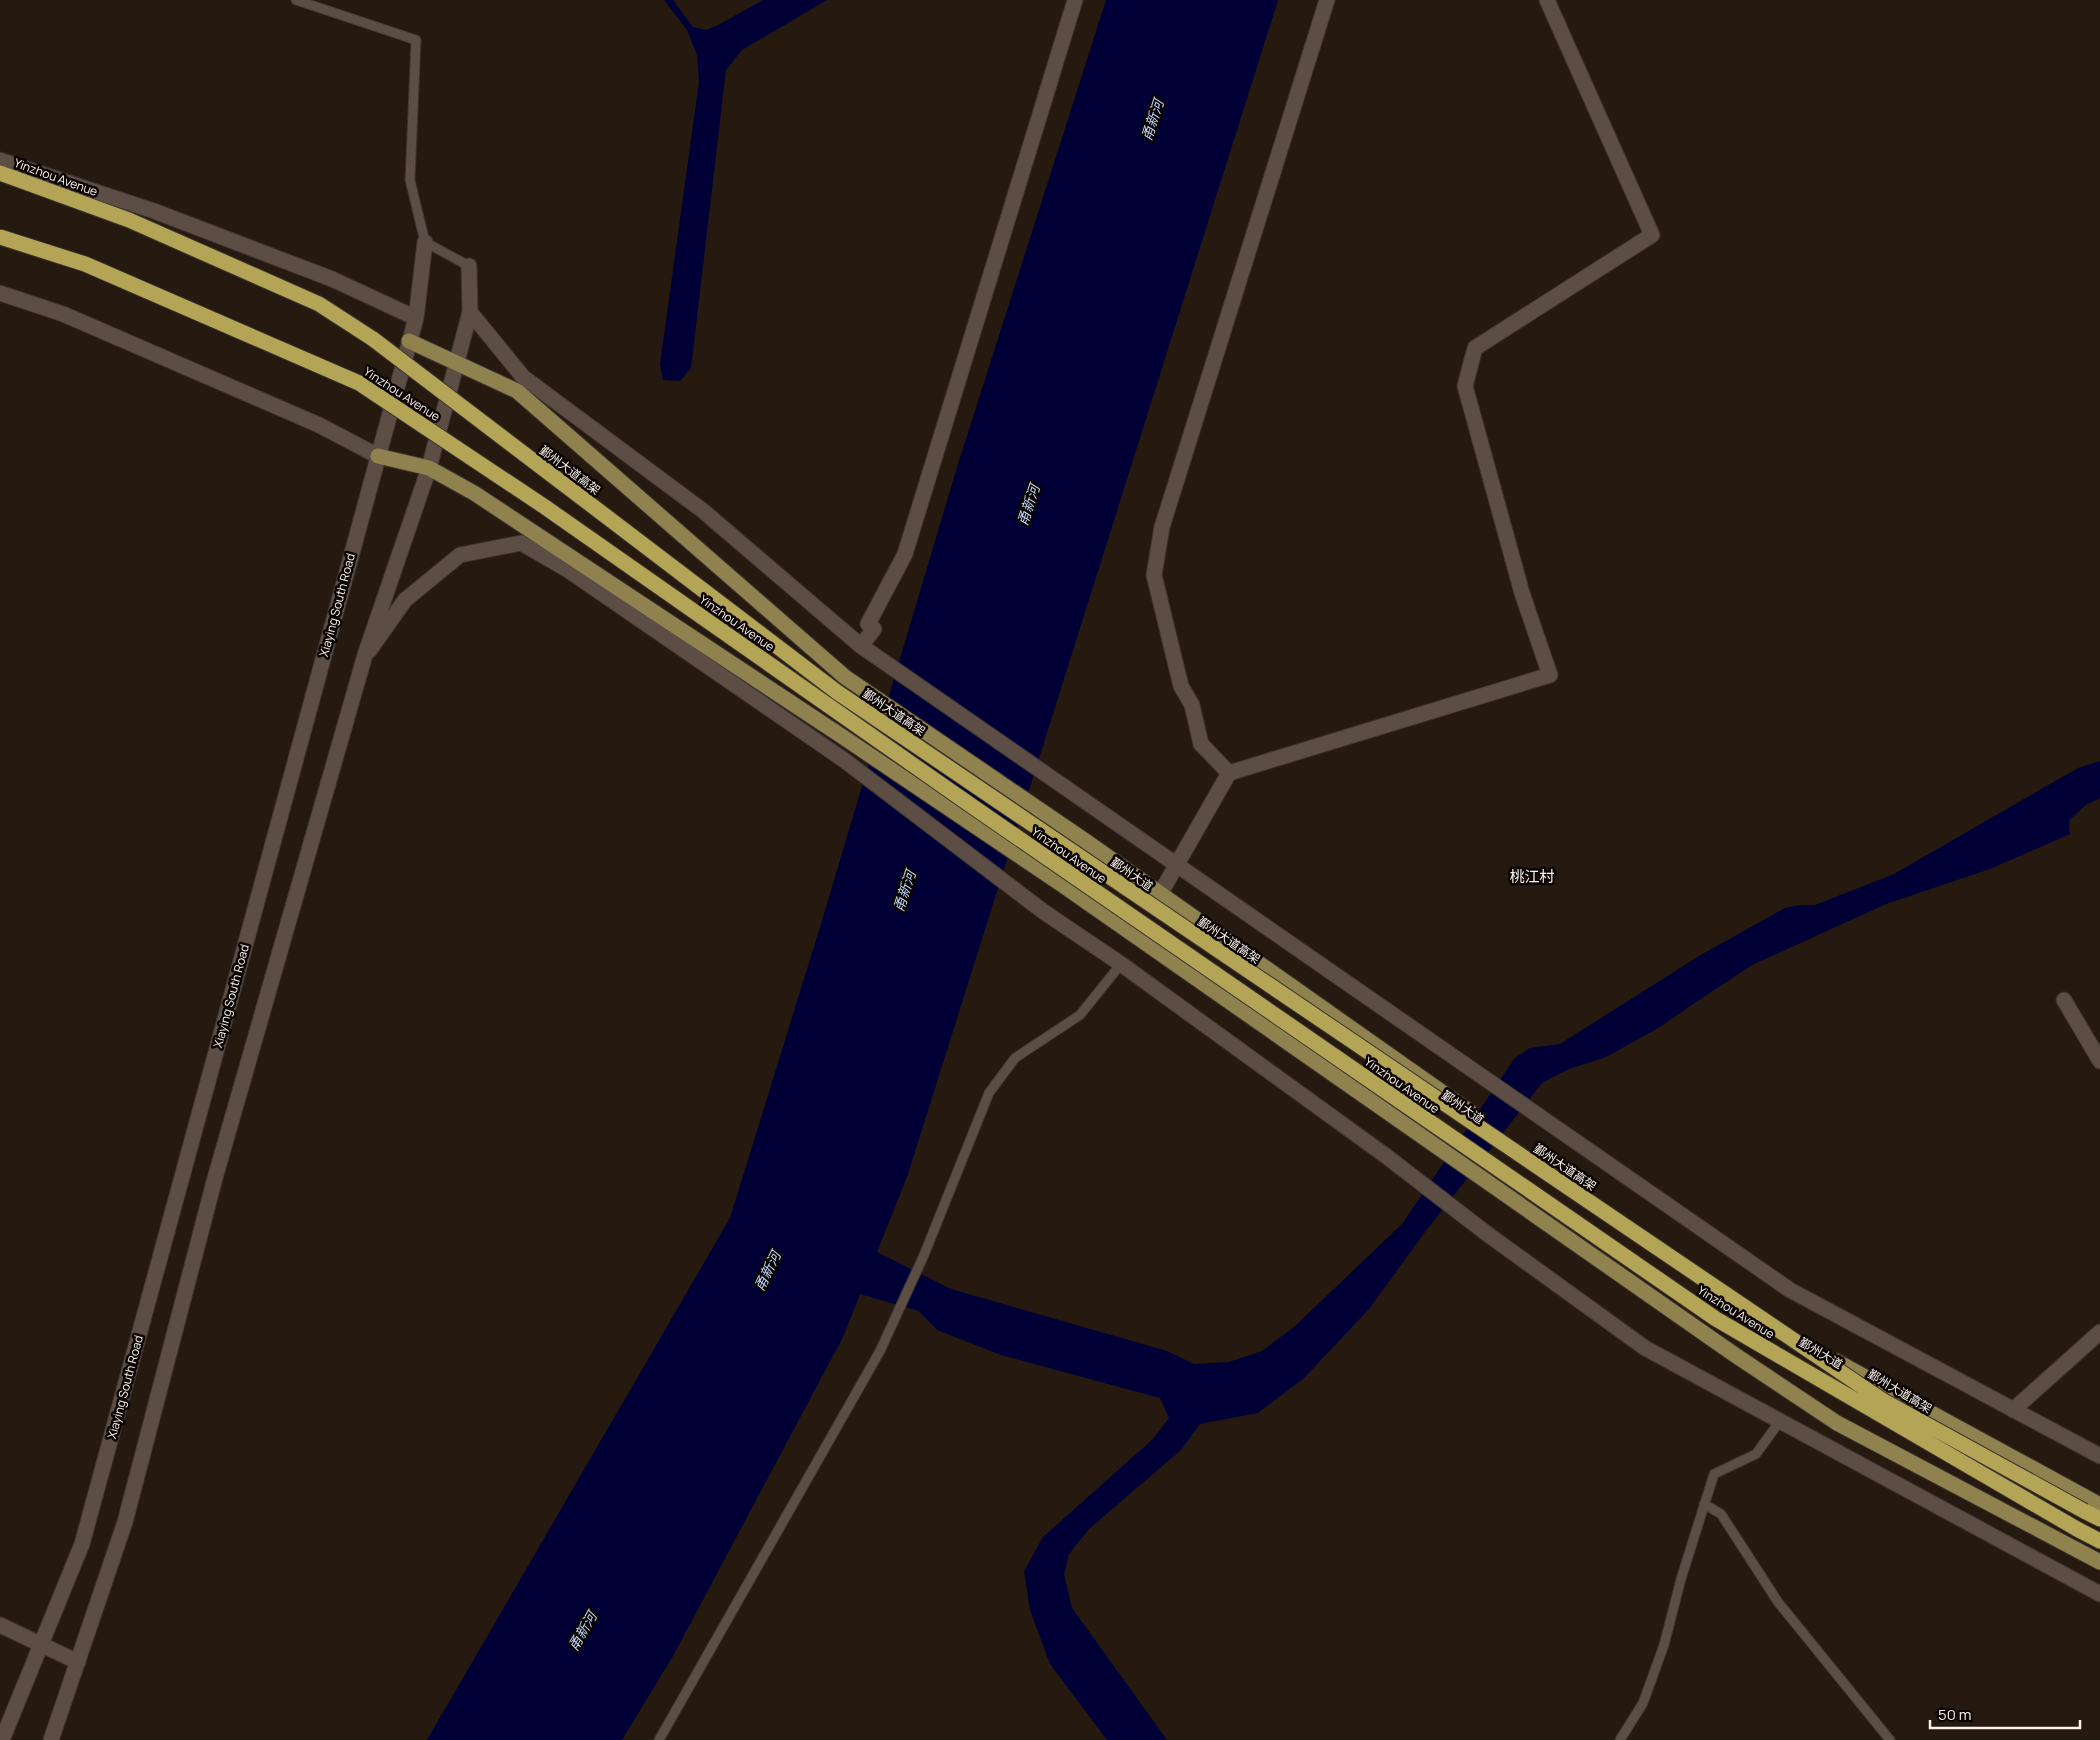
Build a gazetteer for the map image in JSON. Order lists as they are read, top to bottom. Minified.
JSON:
{"streets":{"highway":["Yinzhou Avenue"],"main road":["鄞州大道"],"street":["Xiaying South Road"]},"crossings":[["Yinzhou Avenue","Xiaying South Road"],["Yinzhou Avenue","鄞州大道"]],"districts":["桃江村"],"water":["甬新河"],"scale_bar":"50 m"}
